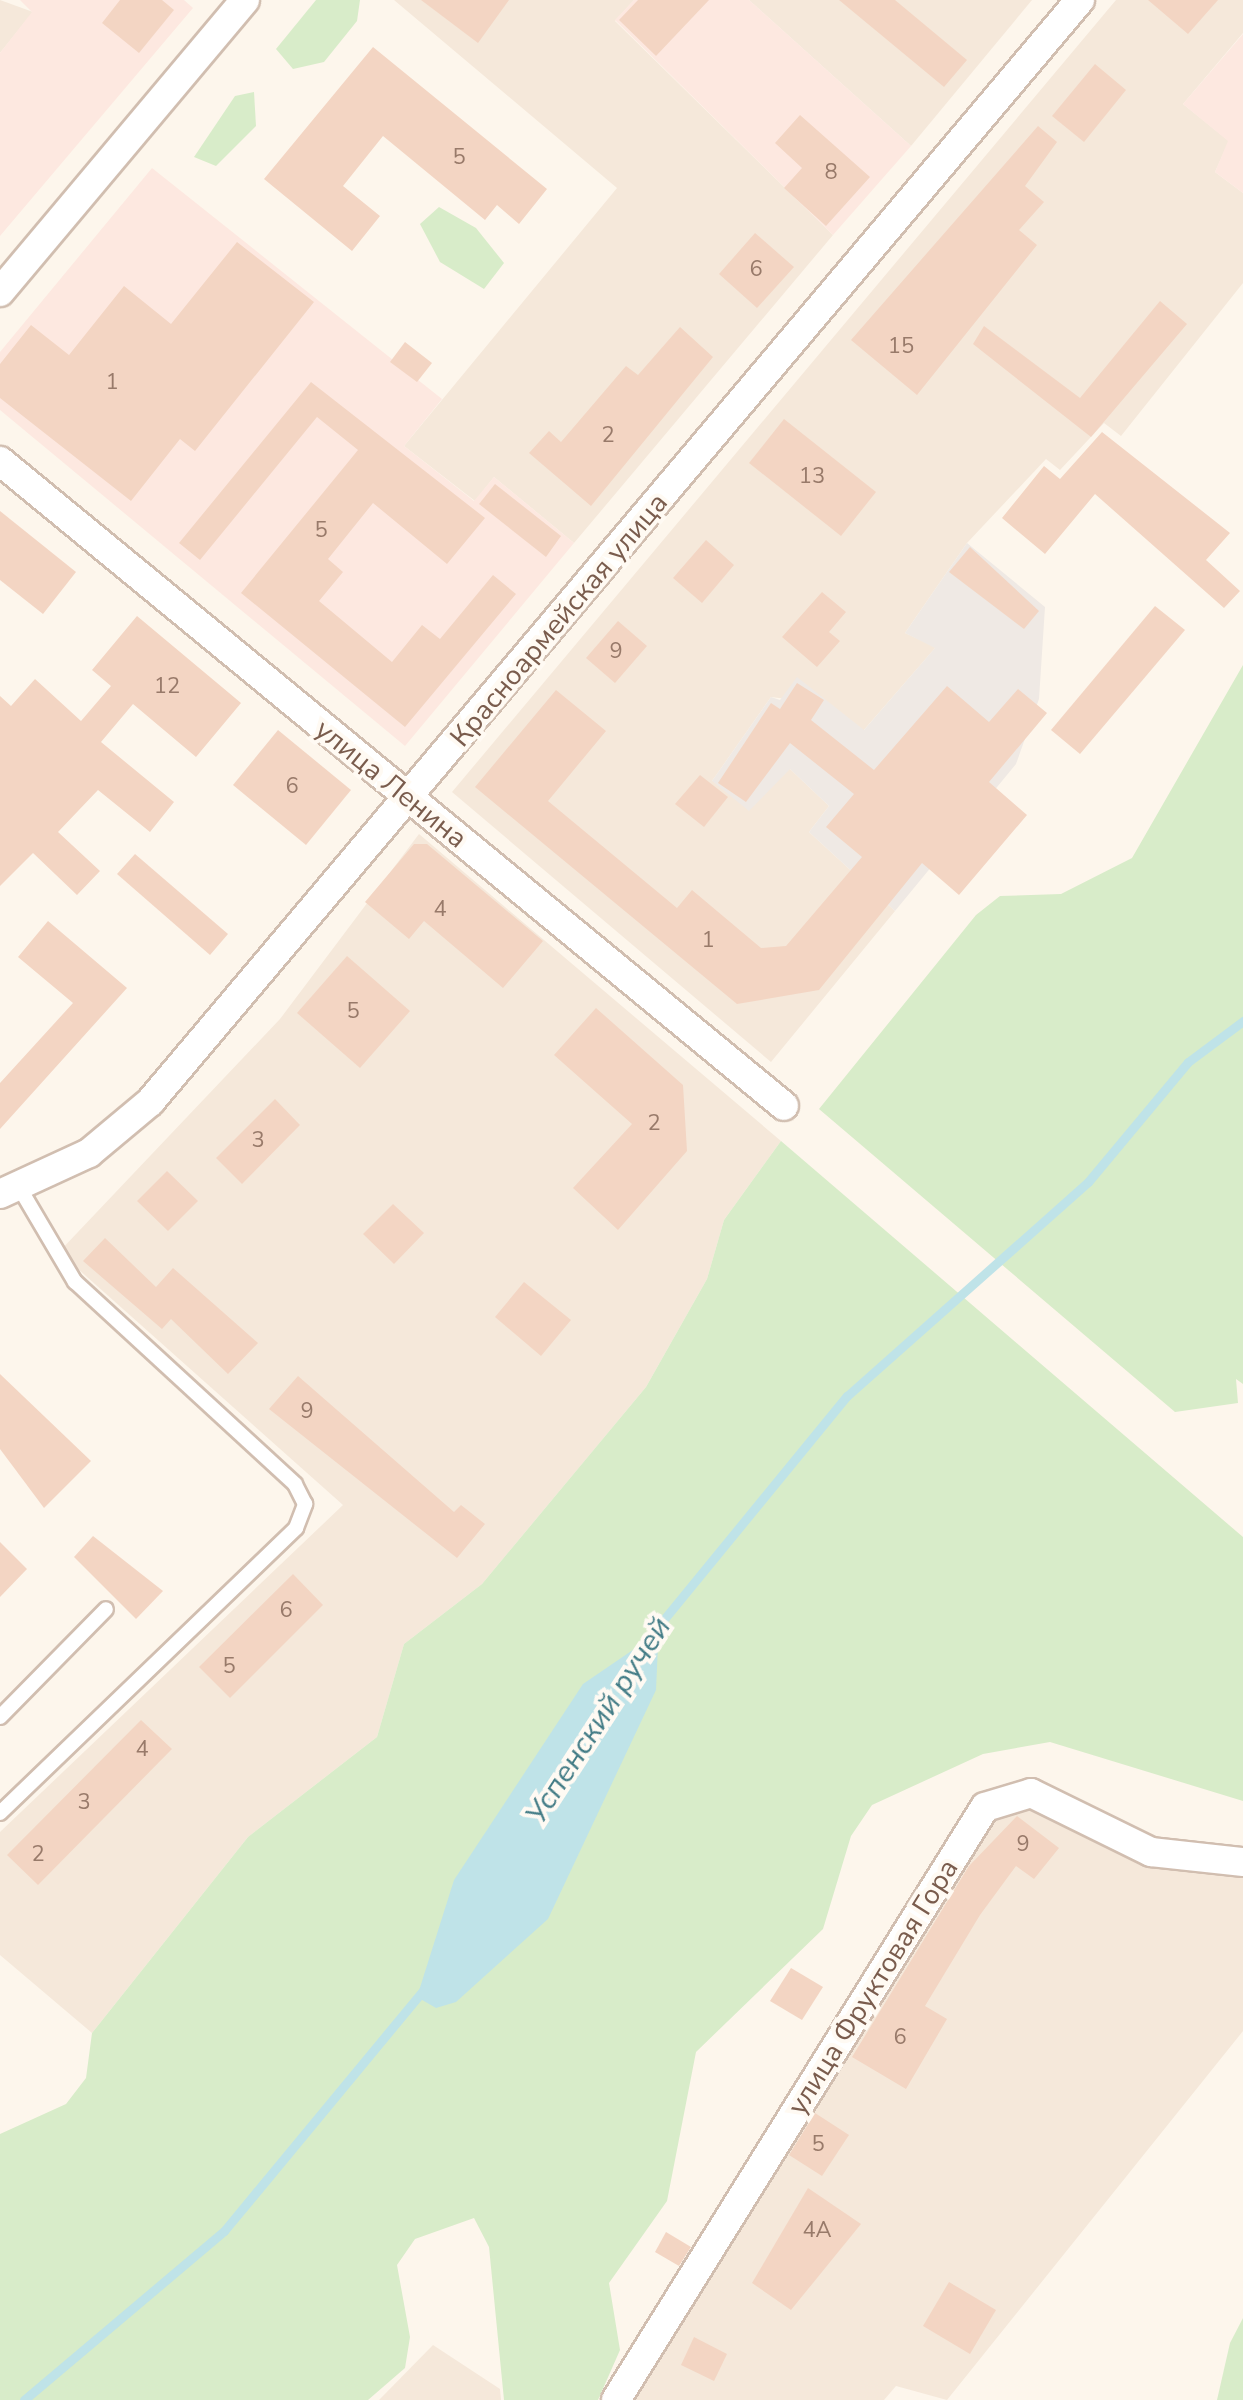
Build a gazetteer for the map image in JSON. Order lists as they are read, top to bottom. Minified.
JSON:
{"streets":{"street":["Красноармейская улица","улица Ленина","улица Фруктовая Гора"]},"crossings":[["Красноармейская улица","улица Ленина"]],"water":["Успенский ручей"],"house_numbers":["5","8","6","15","1","2","13","5","9","12","6","4","1","5","2","3","9","6","5","4","3","9","2","6","5","4А"]}
